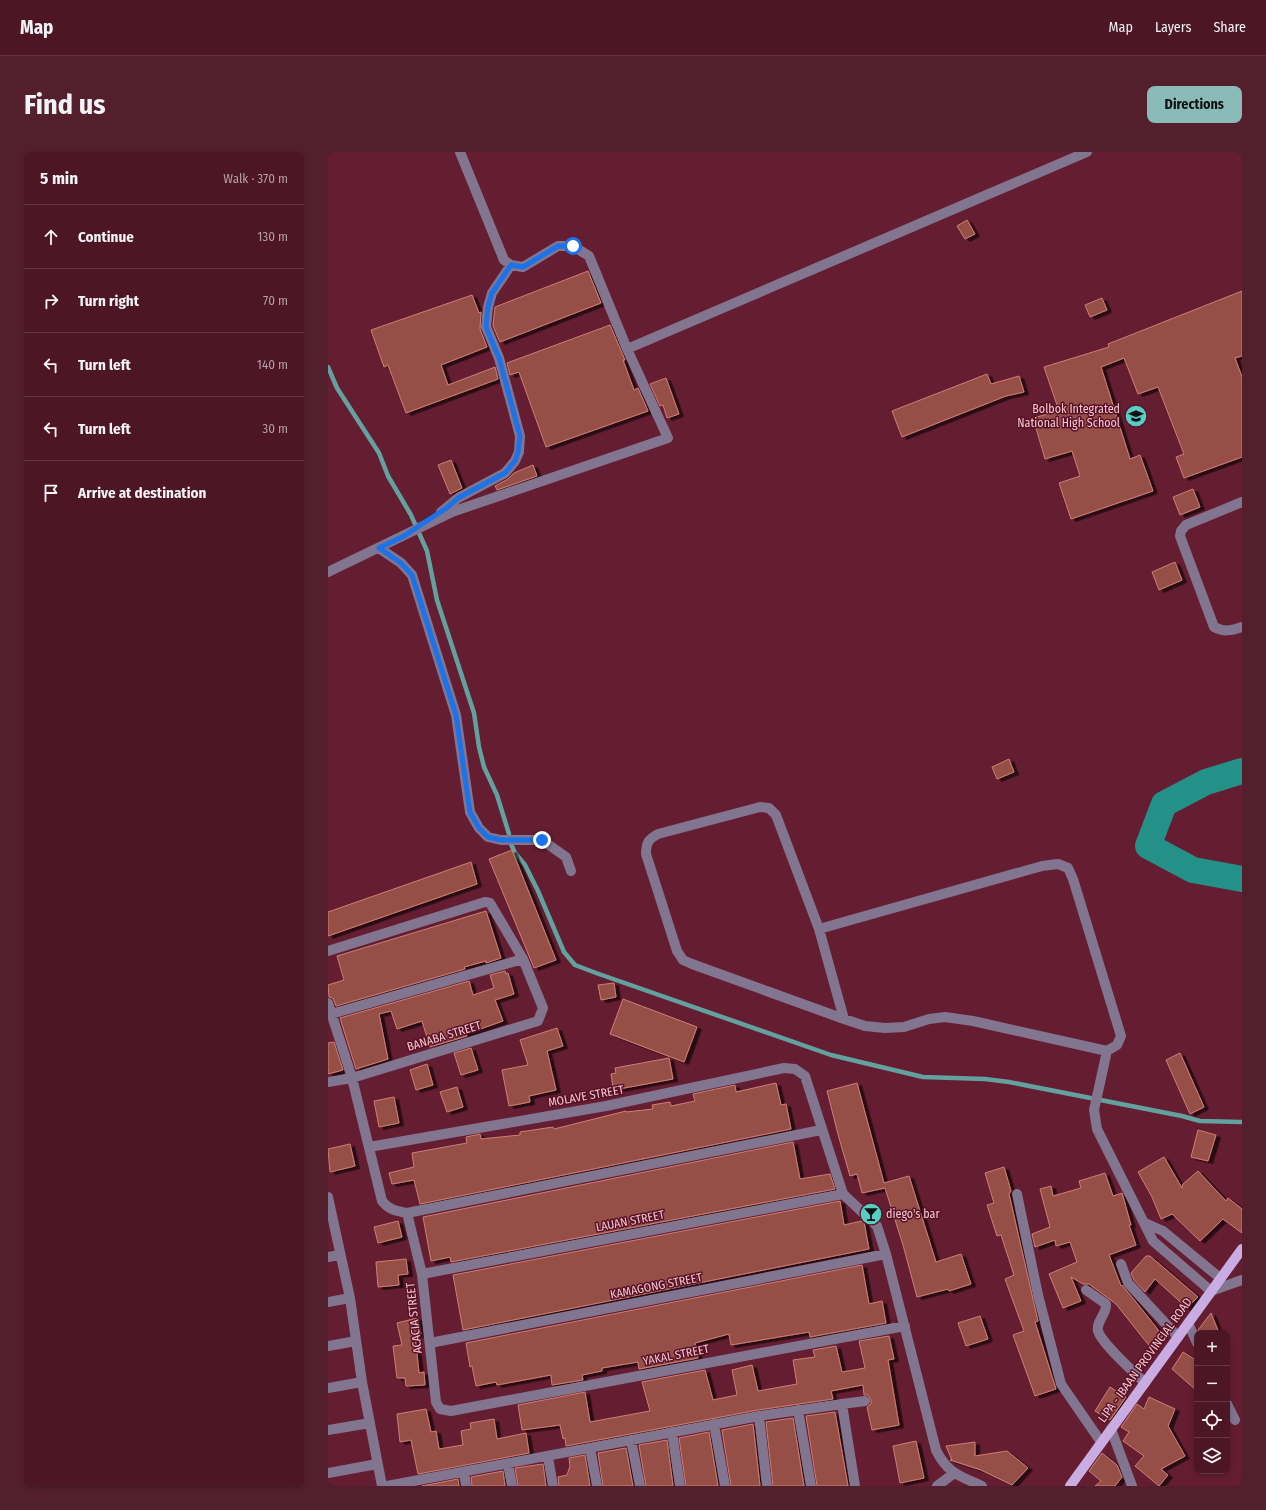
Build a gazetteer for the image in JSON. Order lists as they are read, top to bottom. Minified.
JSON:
{"streets":{"main road":["LIPA - IBAAN PROVINCIAL ROAD"],"street":["BANABA STREET","MOLAVE STREET","LAUAN STREET","KAMAGONG STREET","ACACIA STREET","YAKAL STREET"]},"crossings":[["LAUAN STREET","ACACIA STREET"],["KAMAGONG STREET","ACACIA STREET"],["ACACIA STREET","YAKAL STREET"]],"places":{"school or university":["Bolbok Integrated National High School"],"bar":["diego's bar"]},"page":{"header":"Map","nav":["Map","Layers","Share"],"buttons":"Directions","title":"Find us","heading":["5 min","Walk · 370 m"],"list":[["Continue","130 m"],["Turn right","70 m"],["Turn left","140 m"],["Turn left","30 m"],"Arrive at destination"],"map_buttons":["+","−"]}}
